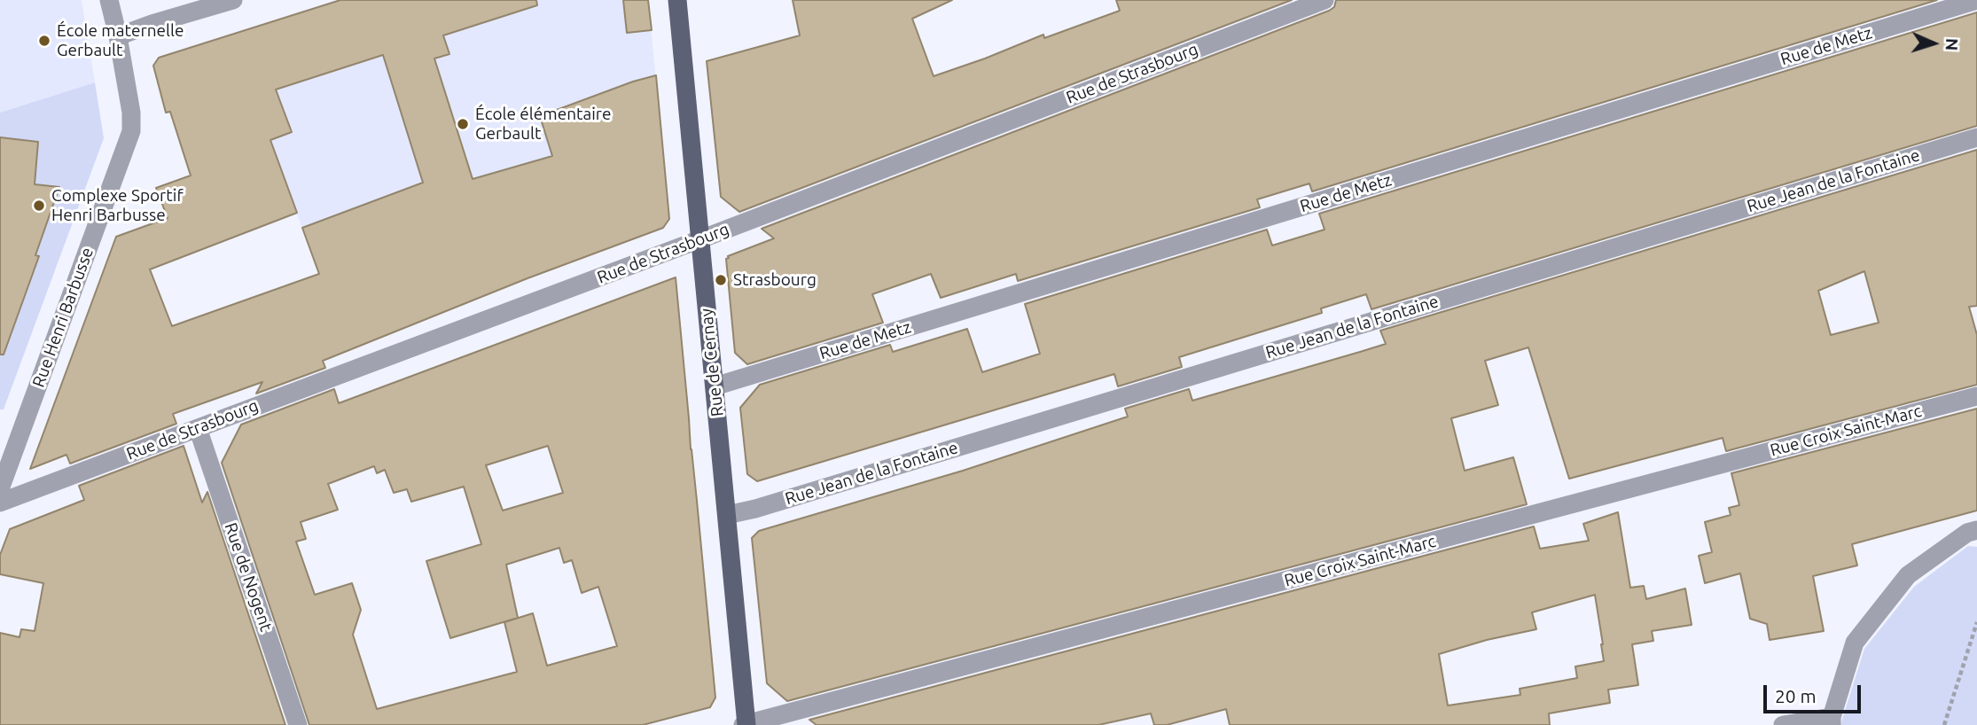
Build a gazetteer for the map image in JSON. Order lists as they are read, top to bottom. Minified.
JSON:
{"streets":{"main road":["Rue de Cernay"],"street":["Rue de Metz","Rue de Strasbourg","Rue Jean de la Fontaine","Rue Henri Barbusse","Rue Croix Saint-Marc","Rue de Nogent"]},"crossings":[["Rue de Metz","Rue de Cernay"],["Rue de Strasbourg","Rue de Cernay"],["Rue de Strasbourg","Rue de Nogent"],["Rue Jean de la Fontaine","Rue de Cernay"],["Rue de Cernay","Rue Croix Saint-Marc"]],"places":["École maternelle Gerbault","École élémentaire Gerbault","Complexe Sportif Henri Barbusse","Strasbourg"],"scale_bar":"20 m","north":"right"}
